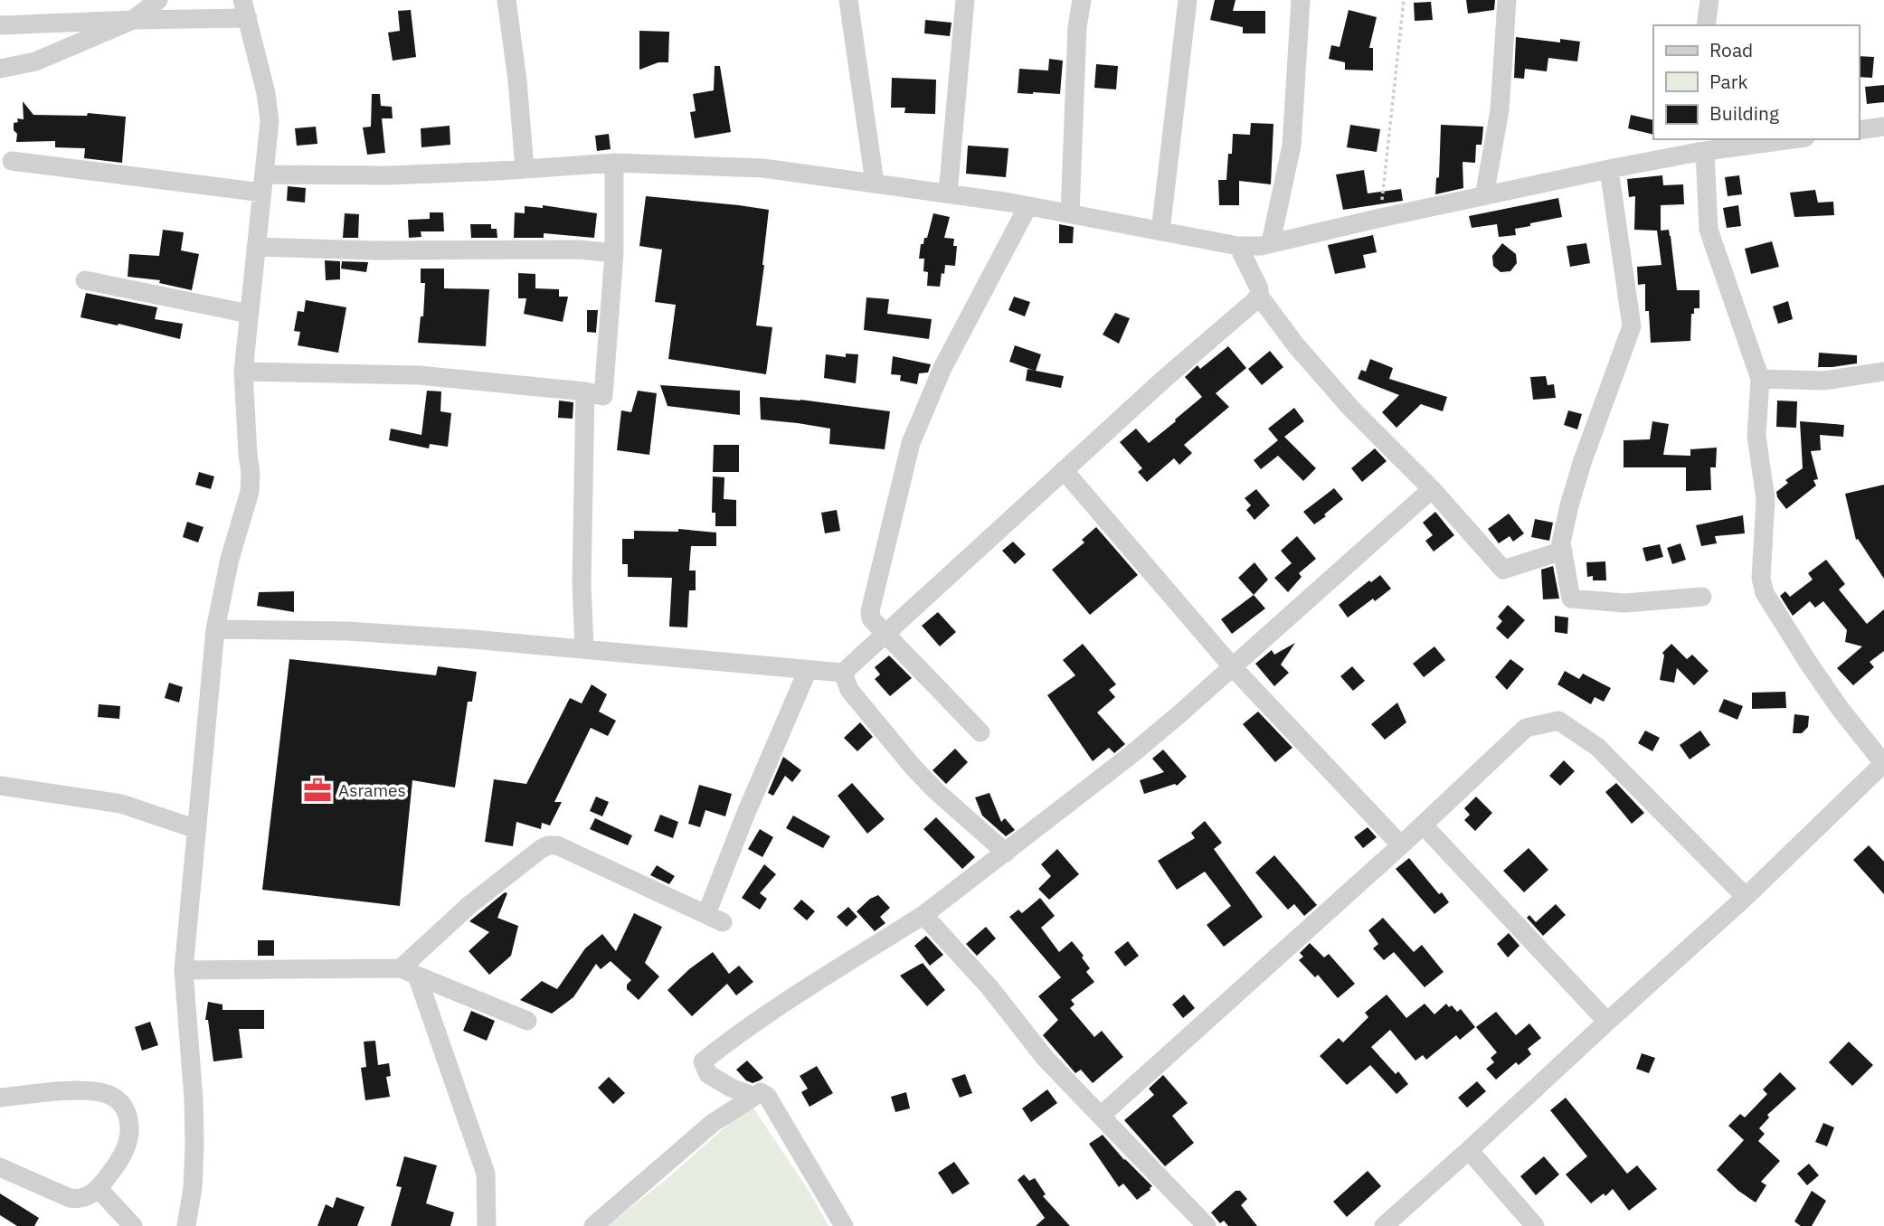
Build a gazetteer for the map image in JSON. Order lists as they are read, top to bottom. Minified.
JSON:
{"places":{"office":["Asrames"]},"legend":["Road","Park","Building"]}
